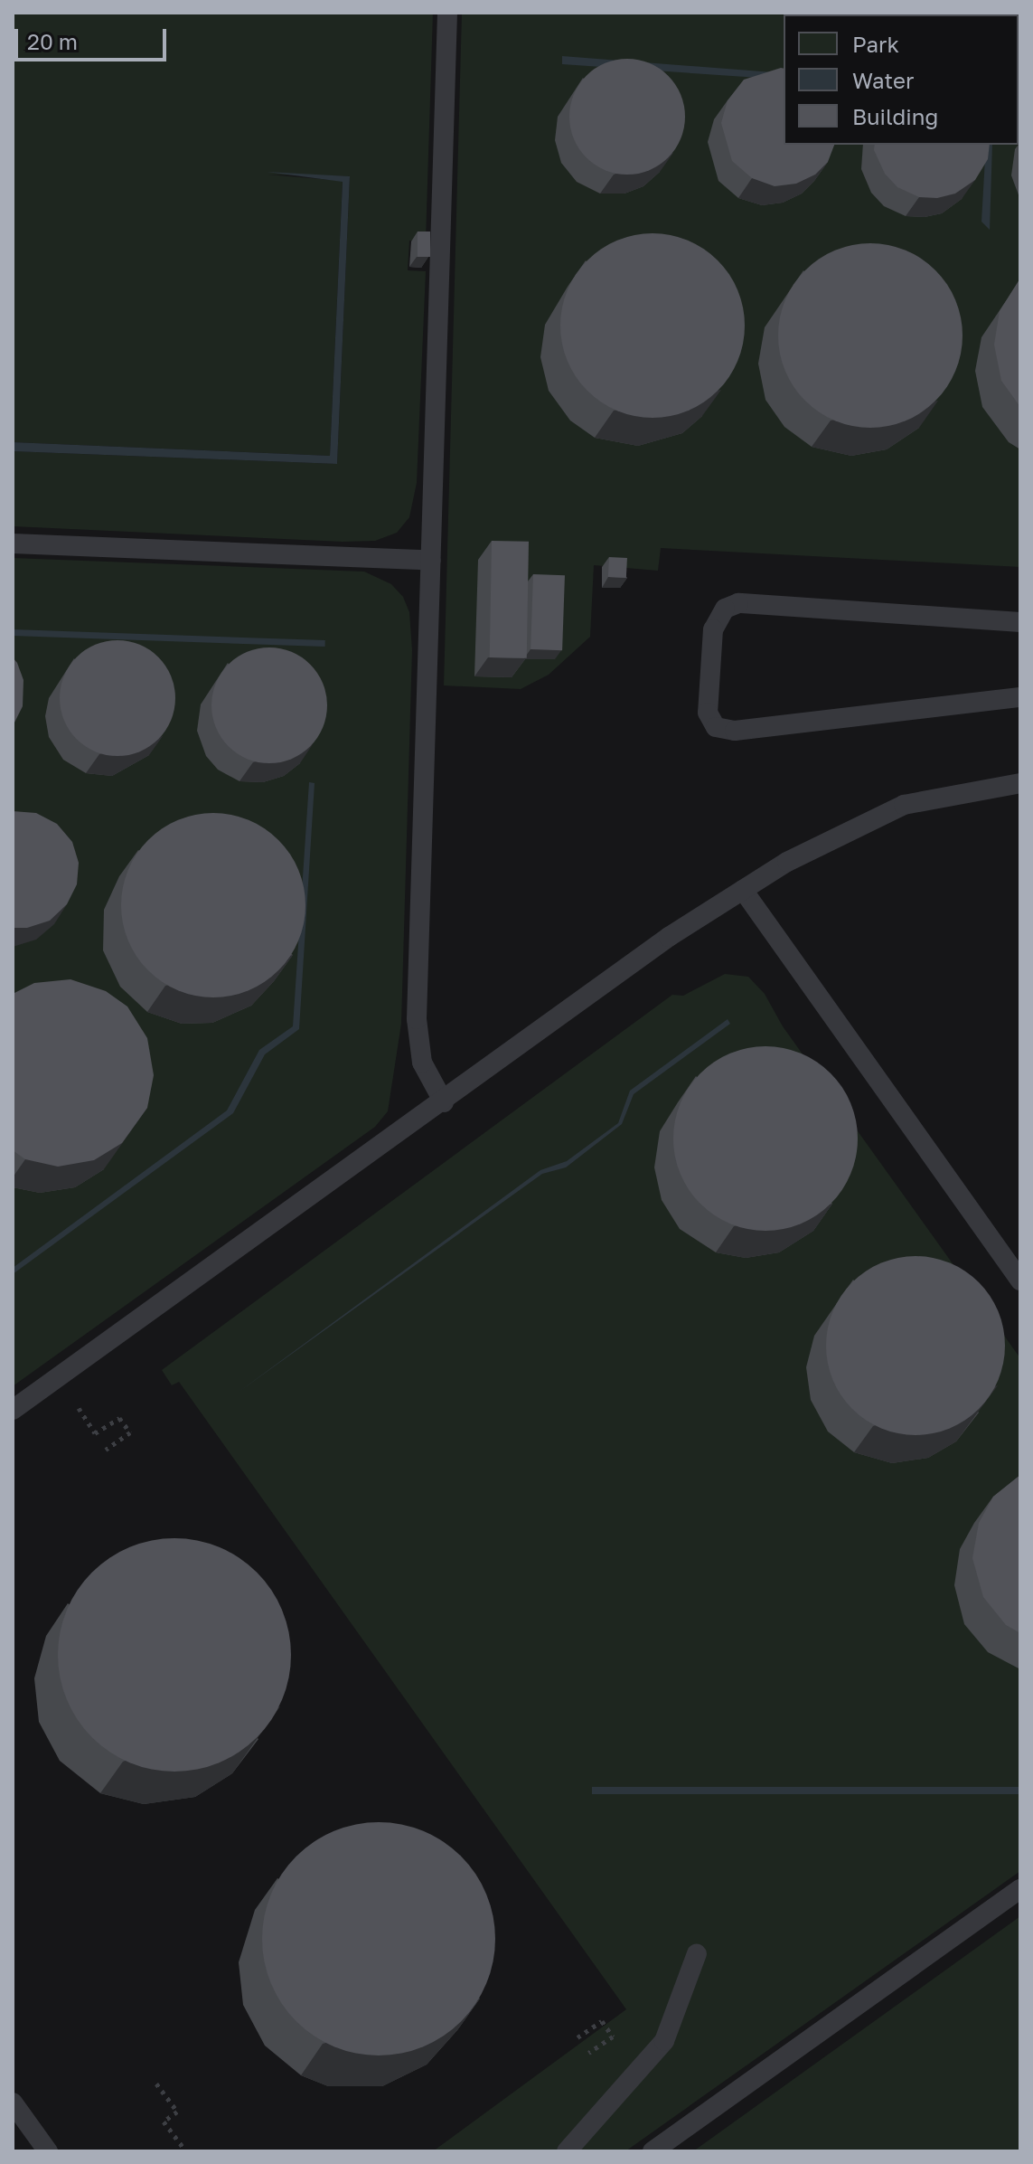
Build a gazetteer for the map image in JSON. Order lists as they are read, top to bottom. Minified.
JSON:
{"legend":["Park","Water","Building"],"scale_bar":"20 m"}
